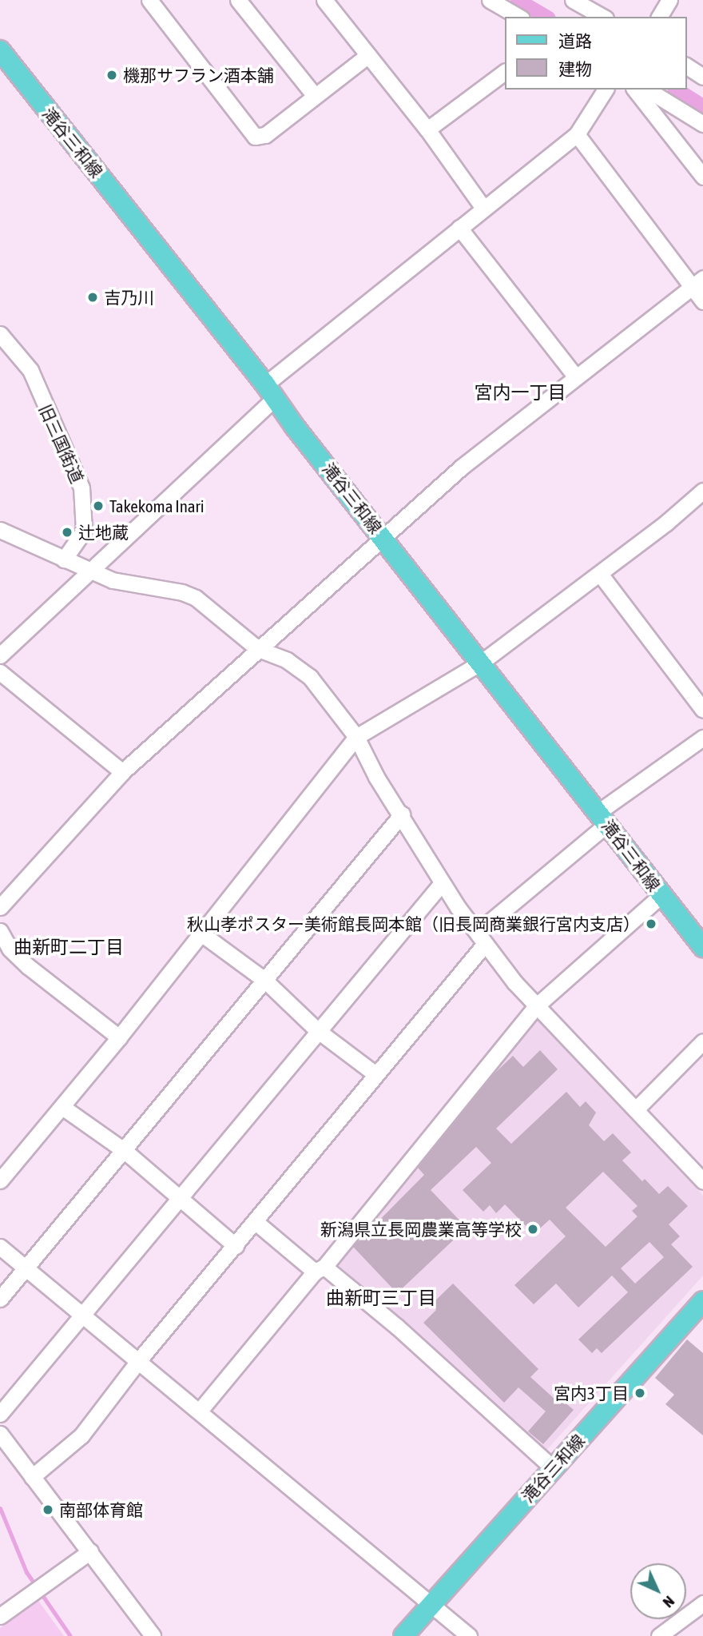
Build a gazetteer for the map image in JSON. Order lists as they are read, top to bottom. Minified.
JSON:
{"streets":{"main road":["滝谷三和線"],"street":["旧三国街道"]},"districts":["宮内一丁目","曲新町二丁目","曲新町三丁目"],"places":["機那サフラン酒本舗","吉乃川","Takekoma Inari","辻地蔵","秋山孝ポスター美術館長岡本館（旧長岡商業銀行宮内支店）","新潟県立長岡農業高等学校","宮内3丁目","南部体育館"],"legend":["道路","建物"],"north":"bottom right"}
